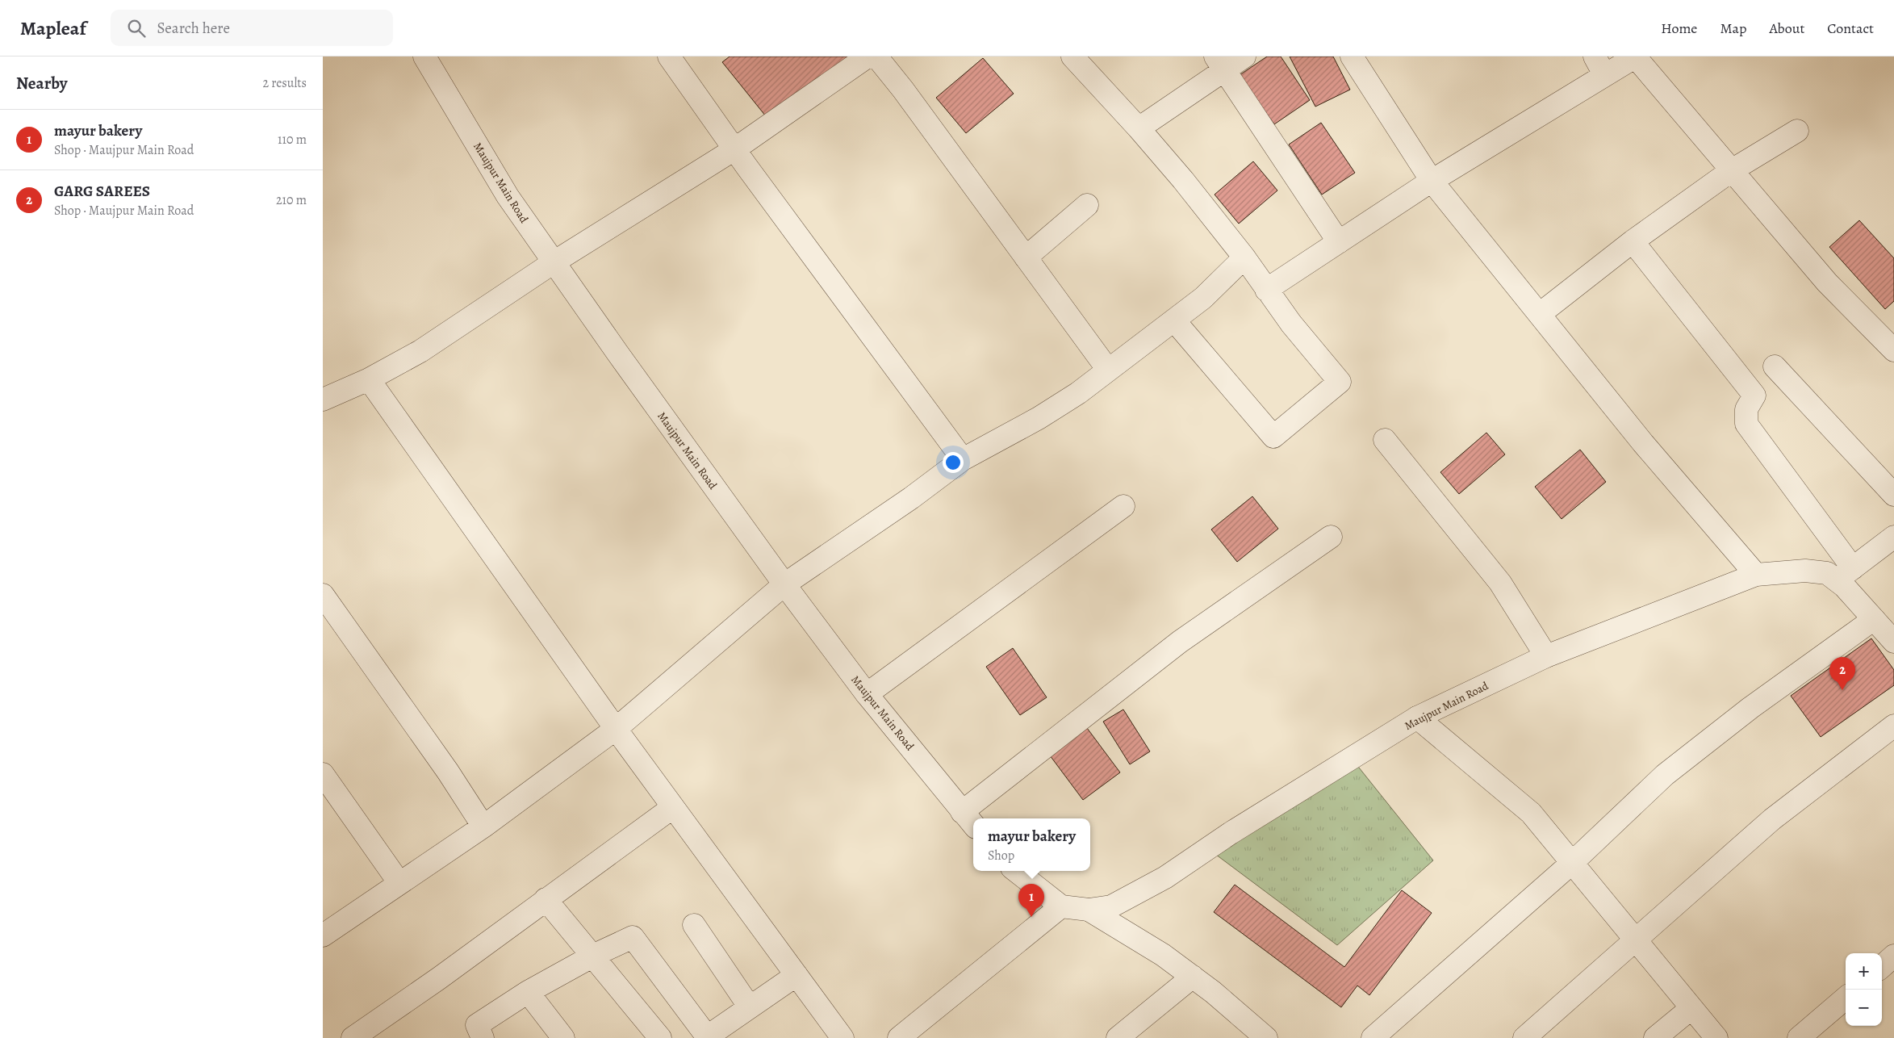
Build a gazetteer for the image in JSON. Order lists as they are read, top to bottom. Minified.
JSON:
{"streets":{"street":["Maujpur Main Road"]},"page":{"header":"Mapleaf","search":"Search here","nav":["Home","Map","About","Contact"],"heading":["Nearby","2 results"],"list":[{"mark":"1","name":"mayur bakery","note":"Shop · Maujpur Main Road","value":"110 m"},{"mark":"2","name":"GARG SAREES","note":"Shop · Maujpur Main Road","value":"210 m"}],"pins":["2","1"],"popup":["mayur bakery","Shop"],"map_buttons":["+","−"]}}
